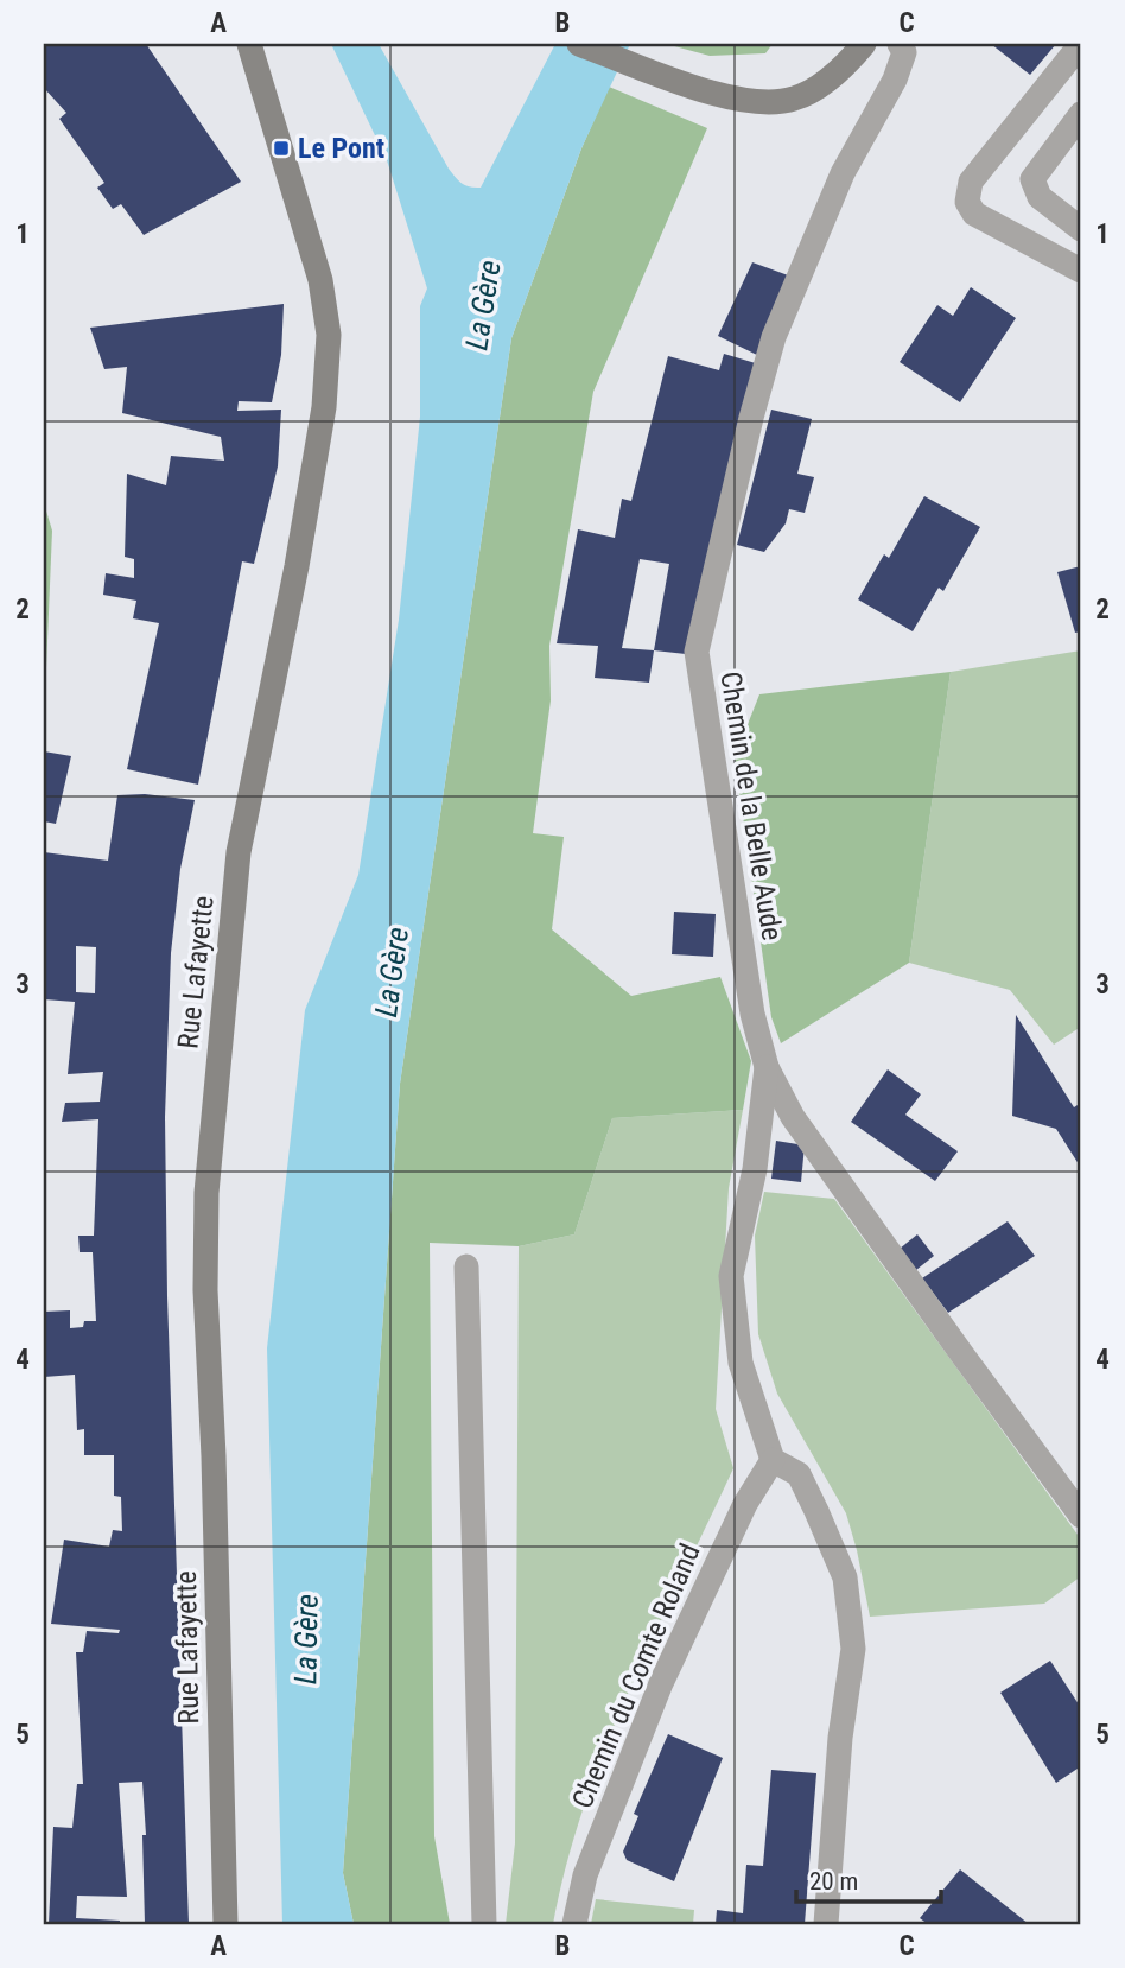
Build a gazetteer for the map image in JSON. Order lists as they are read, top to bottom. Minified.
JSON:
{"streets":{"main road":["Rue Lafayette"],"street":["Chemin de la Belle Aude","Chemin du Comte Roland"]},"water":["La Gère"],"places":{"transit":["Le Pont"]},"scale_bar":"20 m","grid":{"columns":["A","B","C"],"rows":["1","2","3","4","5"]}}
